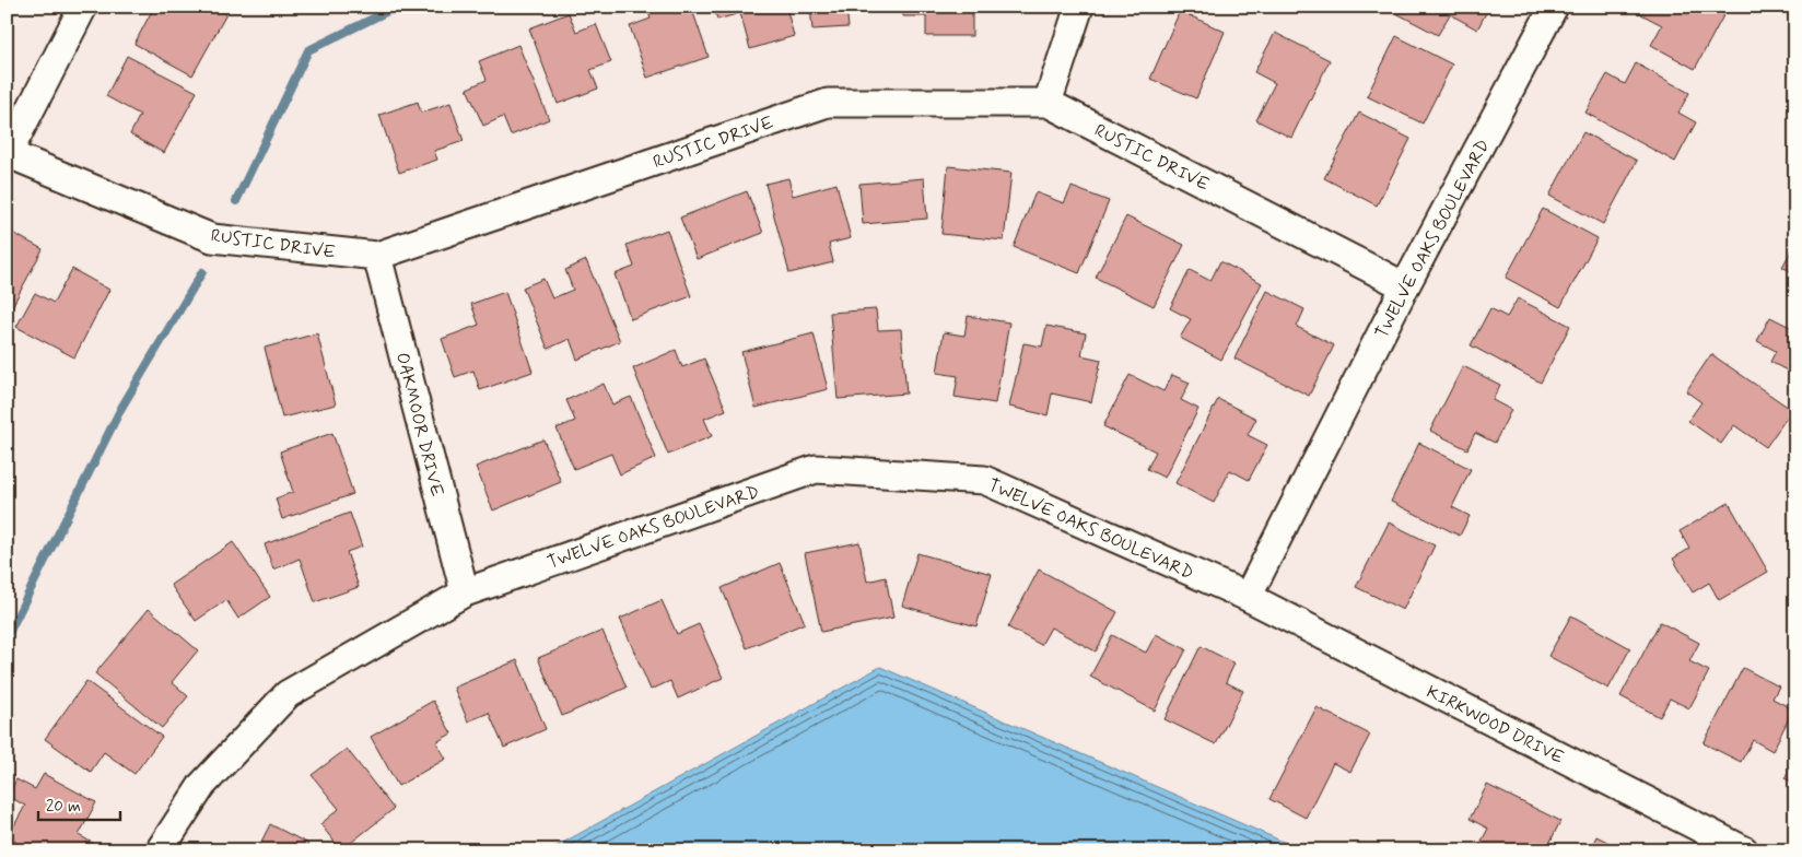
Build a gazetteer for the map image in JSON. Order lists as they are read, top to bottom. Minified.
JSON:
{"streets":{"street":["RUSTIC DRIVE","TWELVE OAKS BOULEVARD","OAKMOOR DRIVE","KIRKWOOD DRIVE"]},"crossings":[["RUSTIC DRIVE","TWELVE OAKS BOULEVARD"],["RUSTIC DRIVE","OAKMOOR DRIVE"],["TWELVE OAKS BOULEVARD","OAKMOOR DRIVE"],["TWELVE OAKS BOULEVARD","KIRKWOOD DRIVE"]],"scale_bar":"20 m"}
